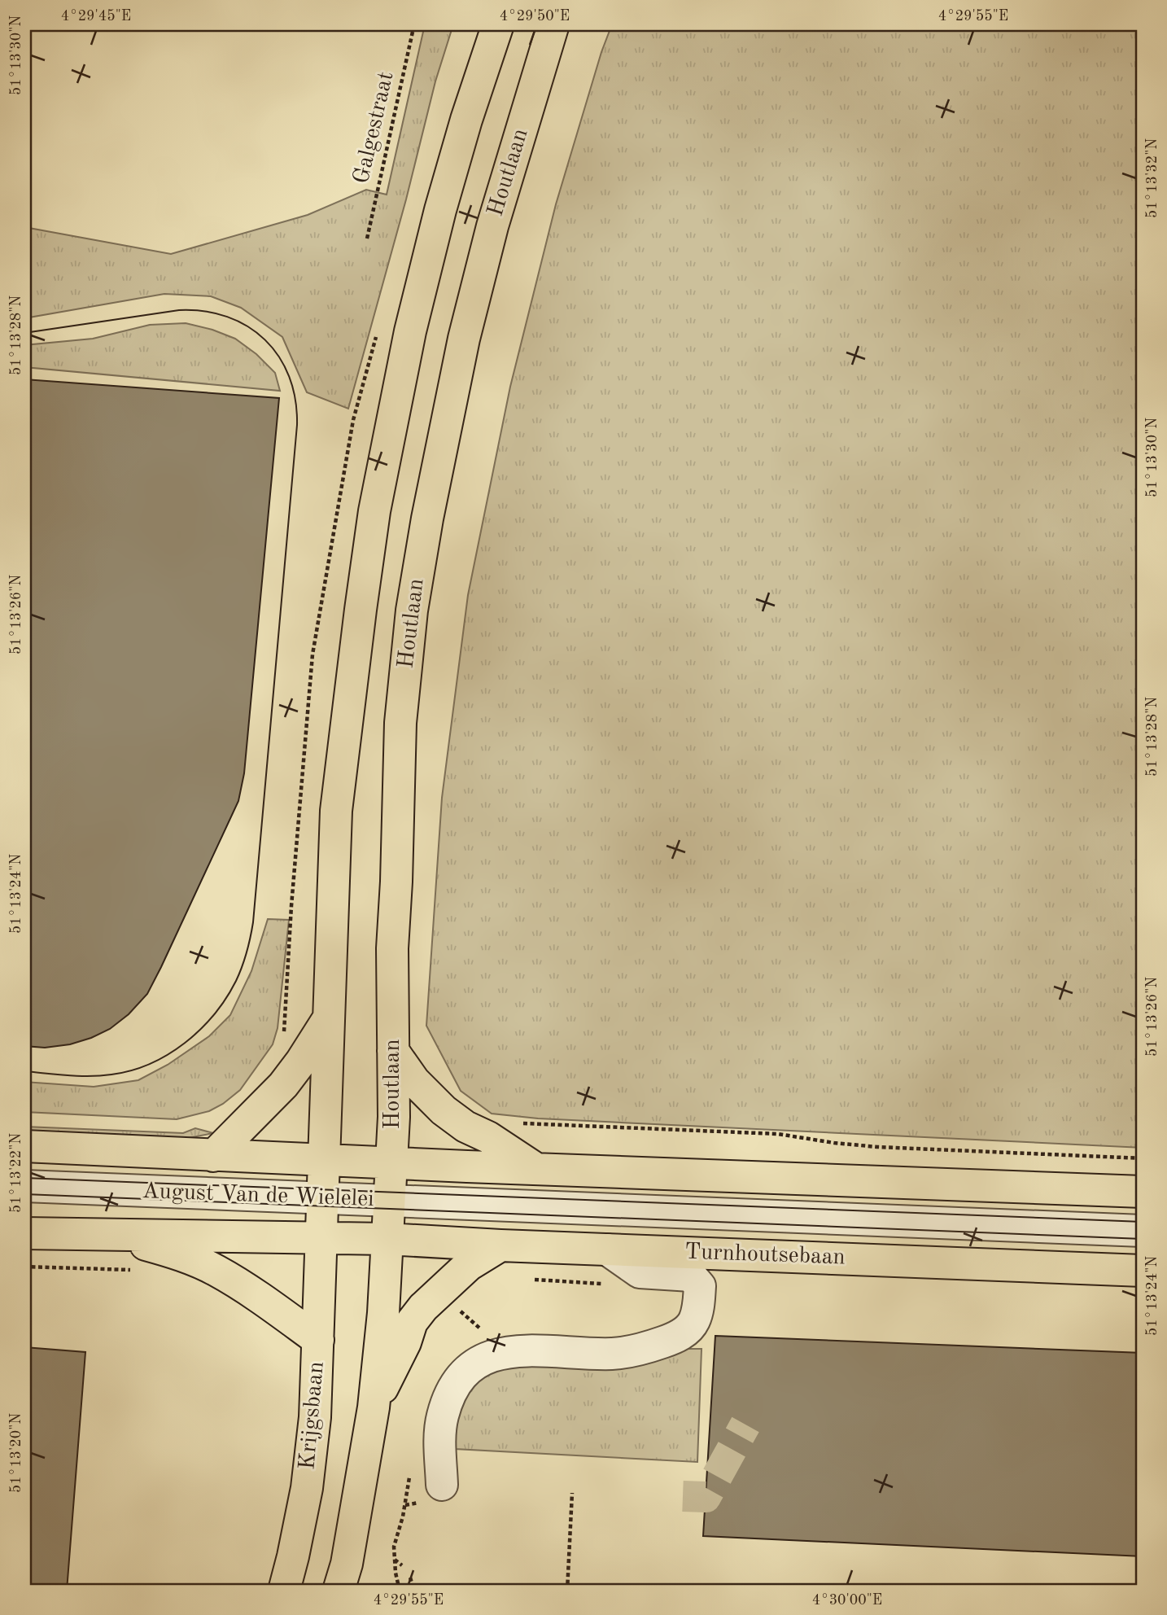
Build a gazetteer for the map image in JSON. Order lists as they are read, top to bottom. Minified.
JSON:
{"streets":{"main road":["Houtlaan","August Van de Wielelei","Turnhoutsebaan","Krijgsbaan"],"path":["Galgestraat"]},"crossings":[["Houtlaan","August Van de Wielelei"],["Houtlaan","Turnhoutsebaan"],["August Van de Wielelei","Turnhoutsebaan"],["Turnhoutsebaan","Krijgsbaan"]],"coordinates":["4°29'45\"E","4°29'50\"E","4°29'55\"E","51°13'30\"N","51°13'32\"N","51°13'28\"N","51°13'26\"N","51°13'24\"N","51°13'22\"N","51°13'20\"N","4°30'00\"E"]}
